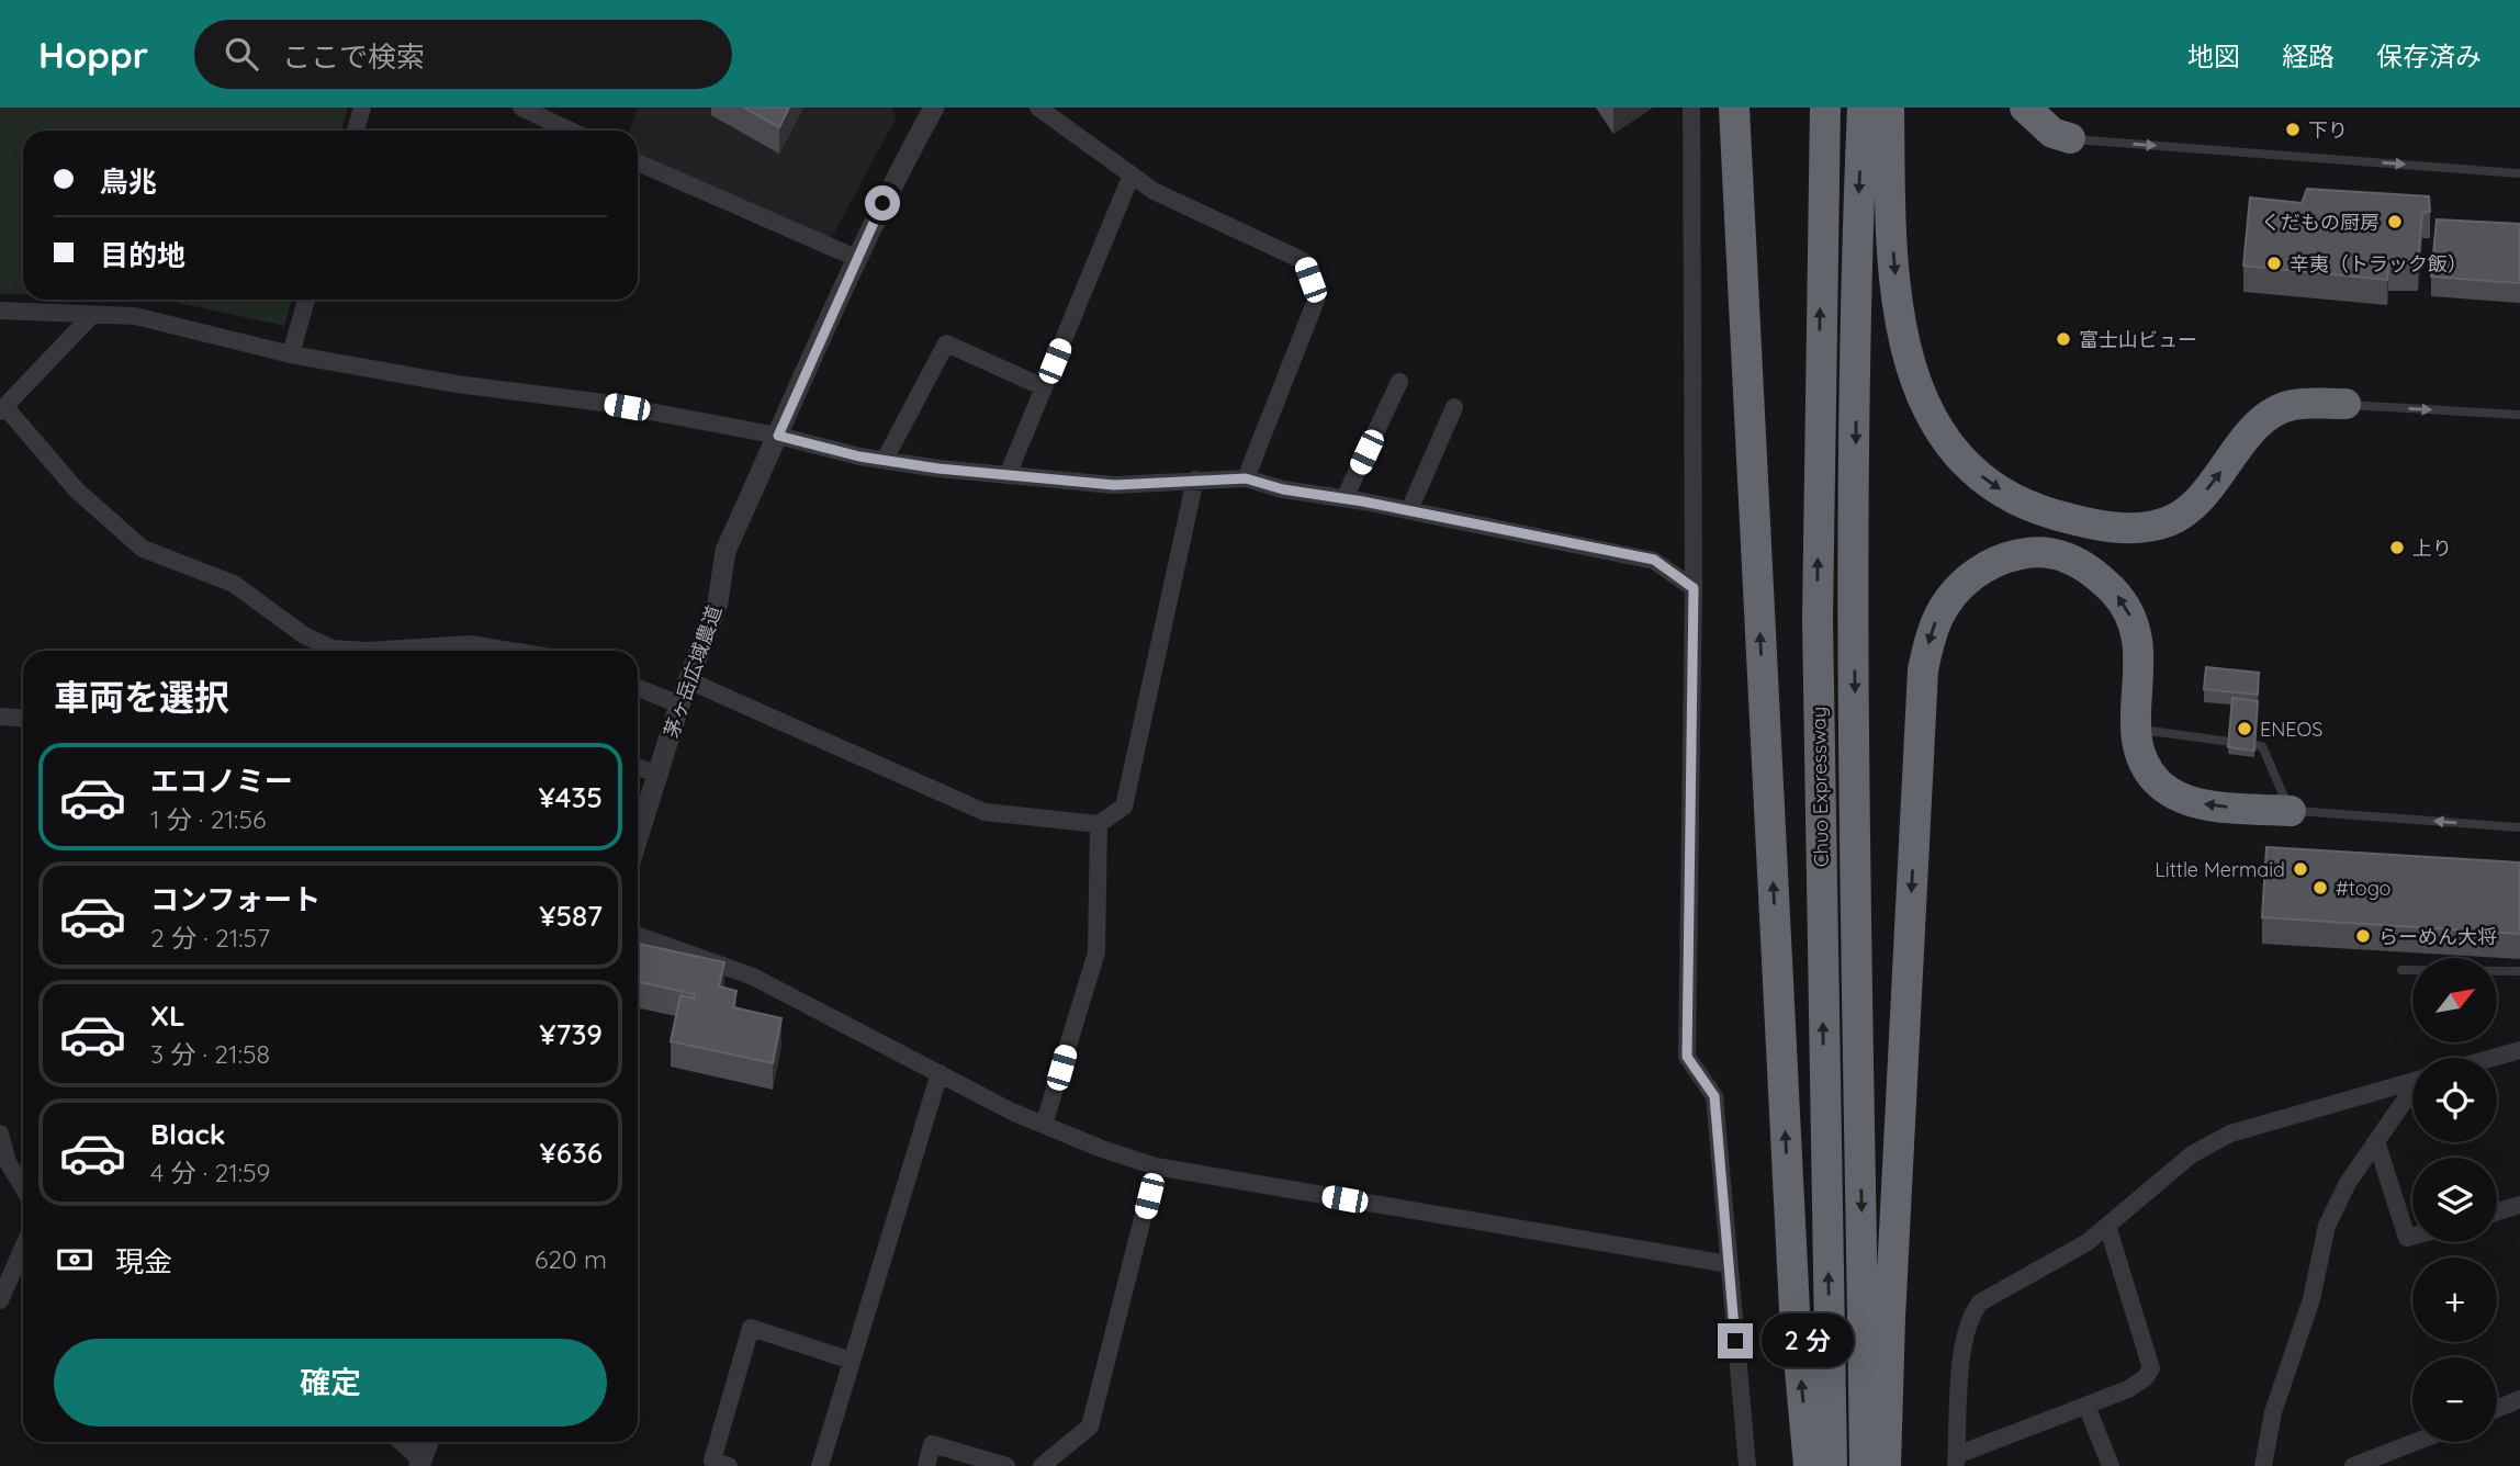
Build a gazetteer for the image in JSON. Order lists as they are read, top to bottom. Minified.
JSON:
{"streets":{"highway":["Chuo Expressway"],"street":["茅ヶ岳広域農道"]},"places":["下り","くだもの厨房","辛夷（トラック飯）","富士山ビュー","上り","ENEOS","Little Mermaid","#togo","らーめん大将"],"north":"top right","page":{"header":"Hoppr","search":"ここで検索","nav":["地図","経路","保存済み"],"banner":["鳥兆","目的地"],"heading":"車両を選択","list":[{"name":"エコノミー","note":"1 分 · 21:56","value":"¥435"},{"name":"コンフォート","note":"2 分 · 21:57","value":"¥587"},{"name":"XL","note":"3 分 · 21:58","value":"¥739"},{"name":"Black","note":"4 分 · 21:59","value":"¥636"}],"map_buttons":["+","−"],"pay":["現金","620 m"],"bubble":"2 分","buttons":"確定"}}
